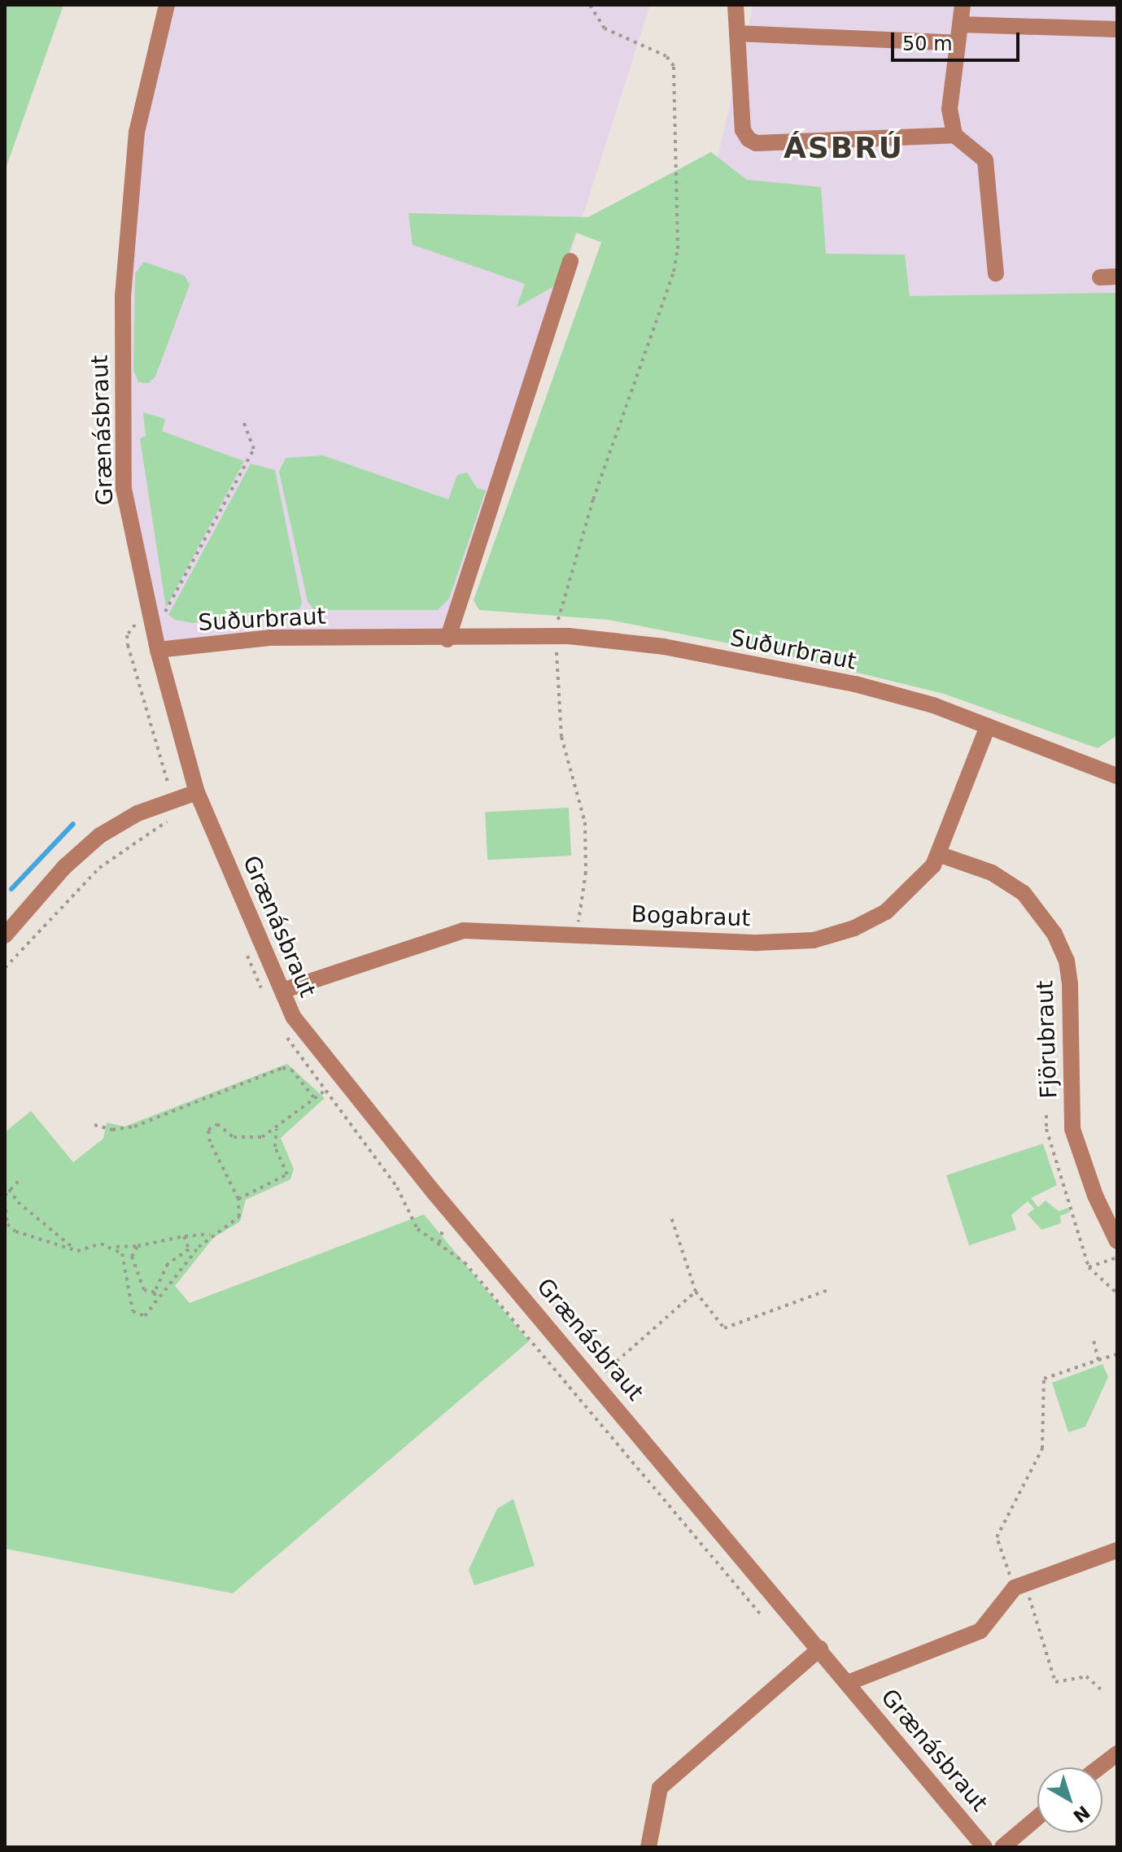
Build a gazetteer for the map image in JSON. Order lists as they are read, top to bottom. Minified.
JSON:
{"streets":{"street":["Grænásbraut","Suðurbraut","Bogabraut","Fjörubraut"]},"crossings":[["Grænásbraut","Suðurbraut"],["Grænásbraut","Bogabraut"],["Suðurbraut","Bogabraut"],["Bogabraut","Fjörubraut"]],"districts":["ÁSBRÚ"],"scale_bar":"50 m","north":"bottom right"}
